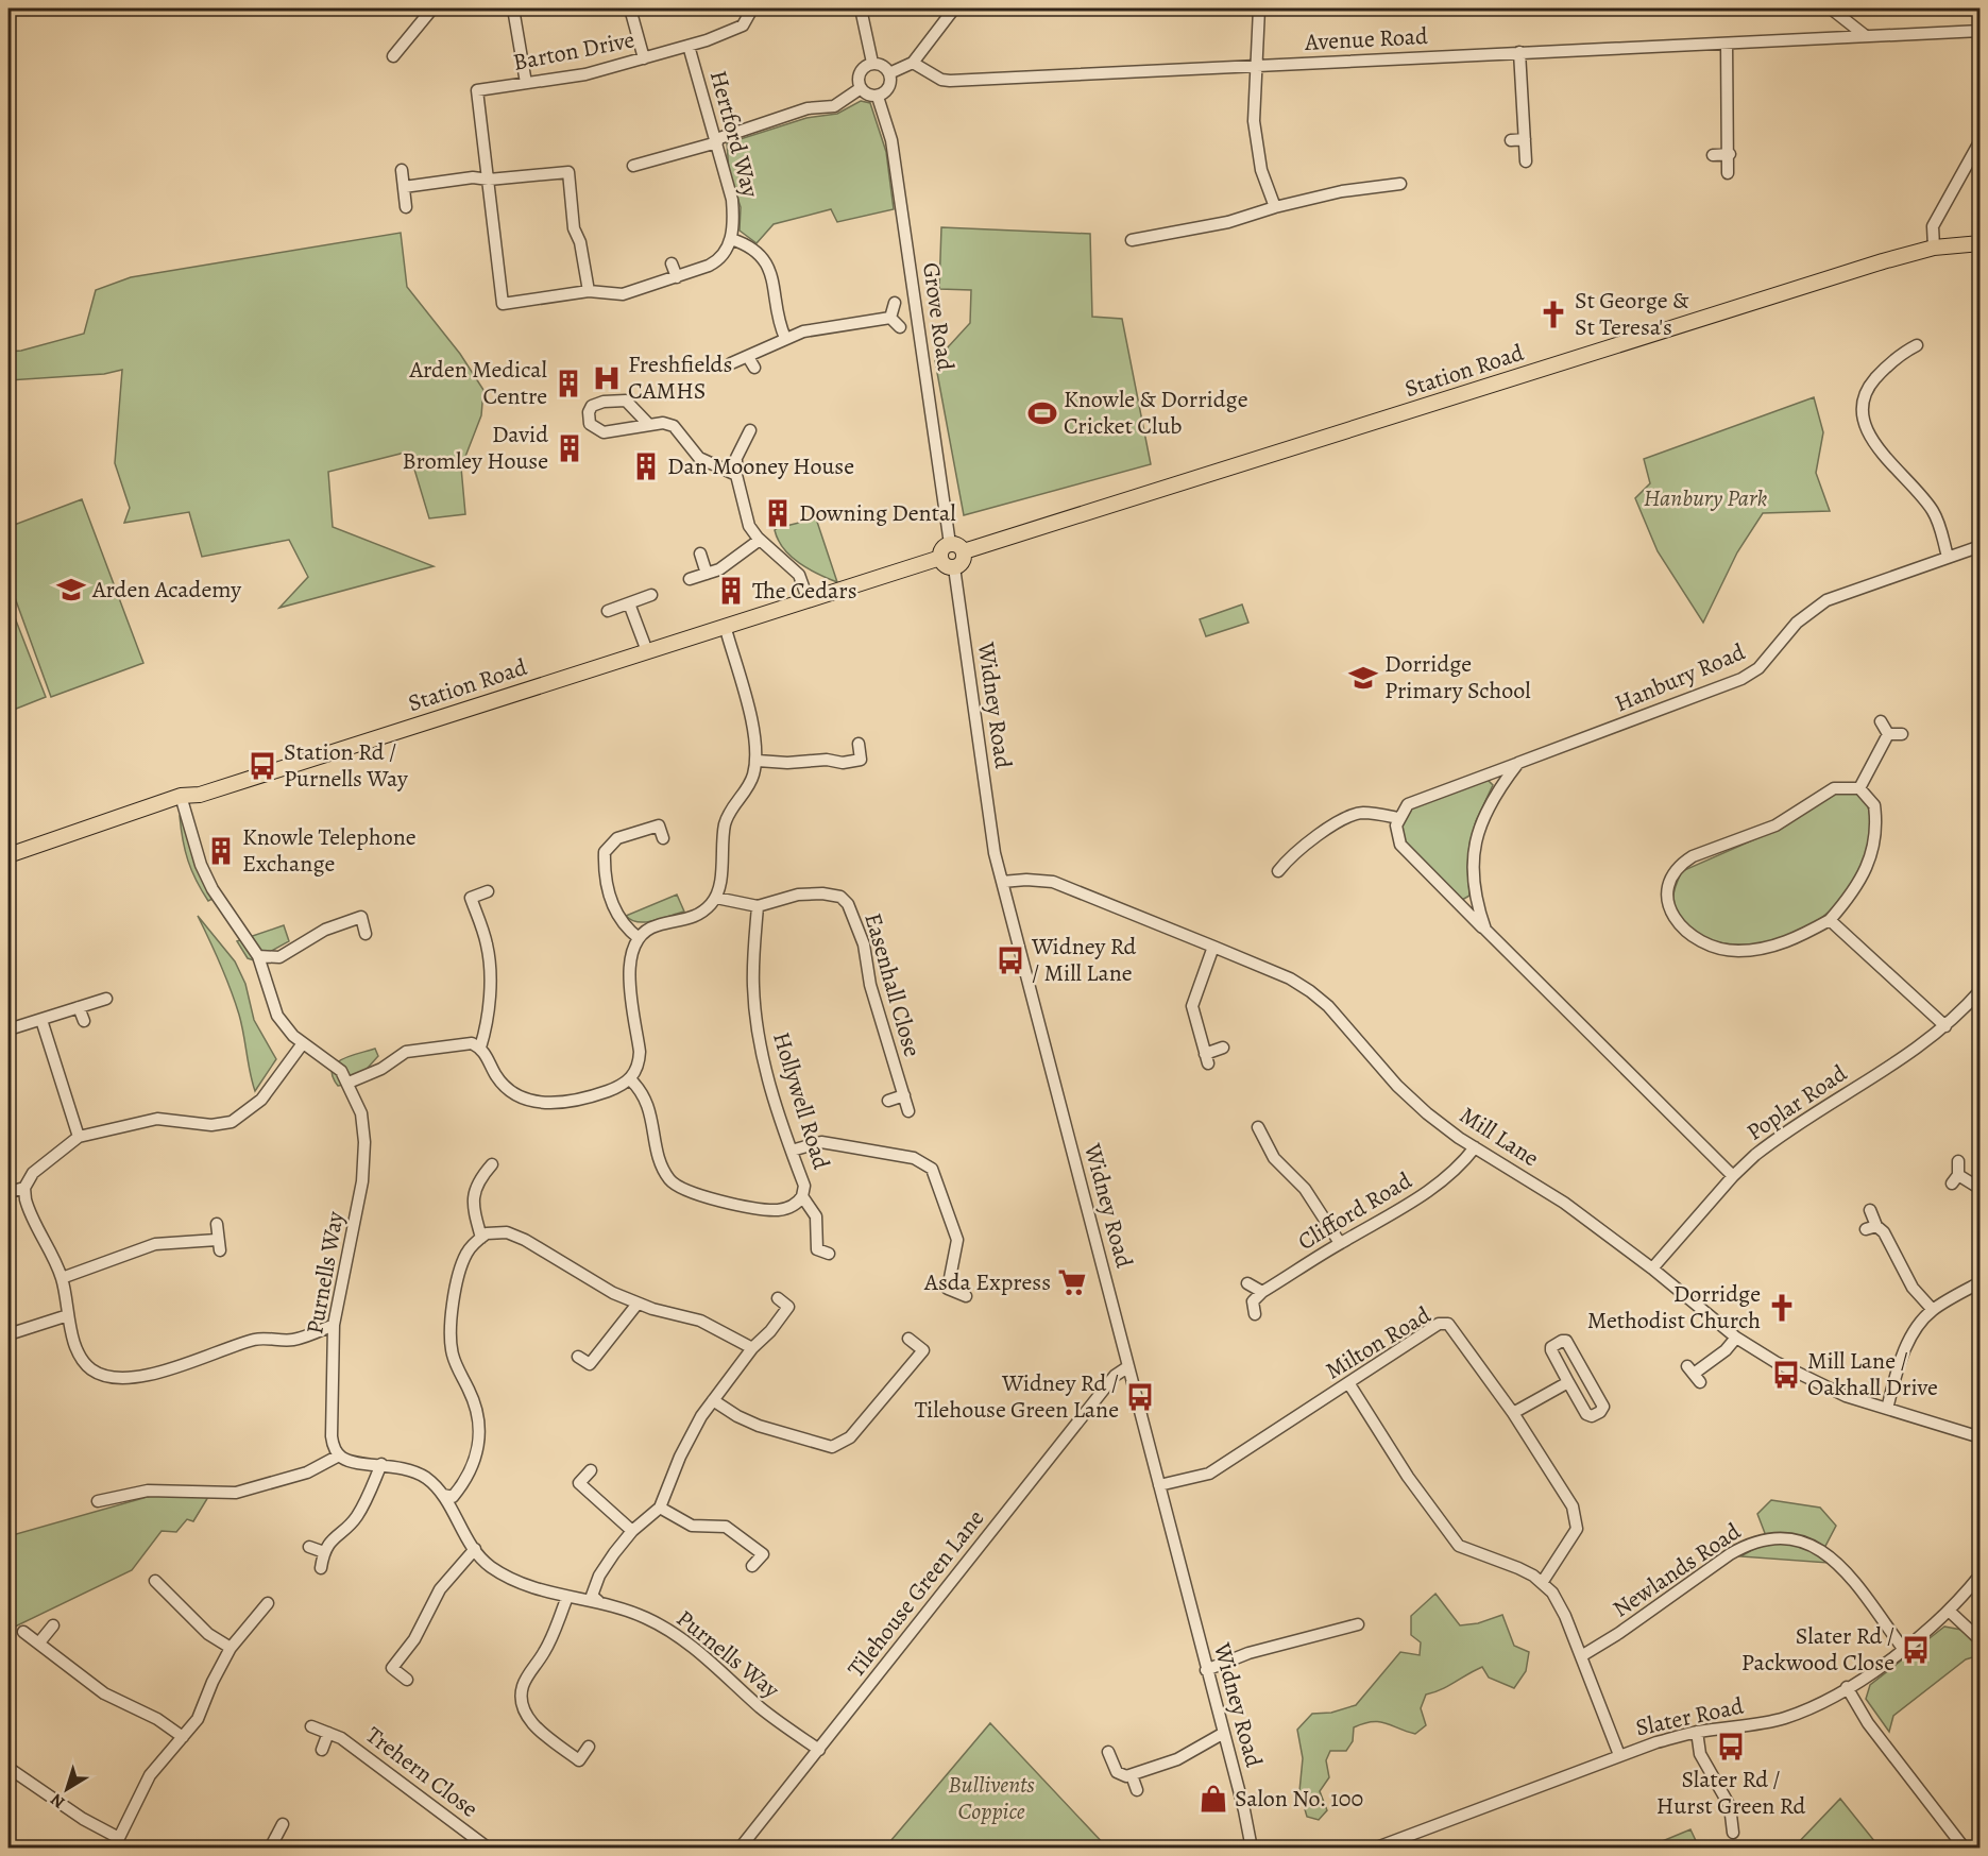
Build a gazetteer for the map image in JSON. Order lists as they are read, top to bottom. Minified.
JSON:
{"streets":{"main road":["Station Road"],"street":["Avenue Road","Barton Drive","Hertford Way","Grove Road","Hanbury Road","Widney Road","Easenhall Close","Hollywell Road","Poplar Road","Mill Lane","Clifford Road","Purnells Way","Milton Road","Newlands Road","Tilehouse Green Lane","Slater Road","Trehern Close"]},"crossings":[["Barton Drive","Hertford Way"],["Grove Road","Station Road"],["Grove Road","Widney Road"],["Station Road","Widney Road"],["Station Road","Purnells Way"],["Widney Road","Mill Lane"],["Widney Road","Milton Road"],["Widney Road","Tilehouse Green Lane"],["Easenhall Close","Hollywell Road"],["Poplar Road","Mill Lane"],["Mill Lane","Clifford Road"],["Purnells Way","Tilehouse Green Lane"],["Newlands Road","Slater Road"]],"parks":["Hanbury Park","Bullivents Coppice"],"places":{"church":["St George & St Teresa's","Dorridge Methodist Church"],"hospital":["Freshfields CAMHS"],"building":["Arden Medical Centre","David Bromley House","Dan Mooney House","Downing Dental","The Cedars","Knowle Telephone Exchange"],"sports":["Knowle & Dorridge Cricket Club"],"school or university":["Arden Academy","Dorridge Primary School"],"bus stop":["Station Rd / Purnells Way","Widney Rd / Mill Lane","Mill Lane / Oakhall Drive","Widney Rd / Tilehouse Green Lane","Slater Rd / Packwood Close","Slater Rd / Hurst Green Rd"],"supermarket":["Asda Express"],"shop":["Salon No. 100"]},"north":"bottom left"}
